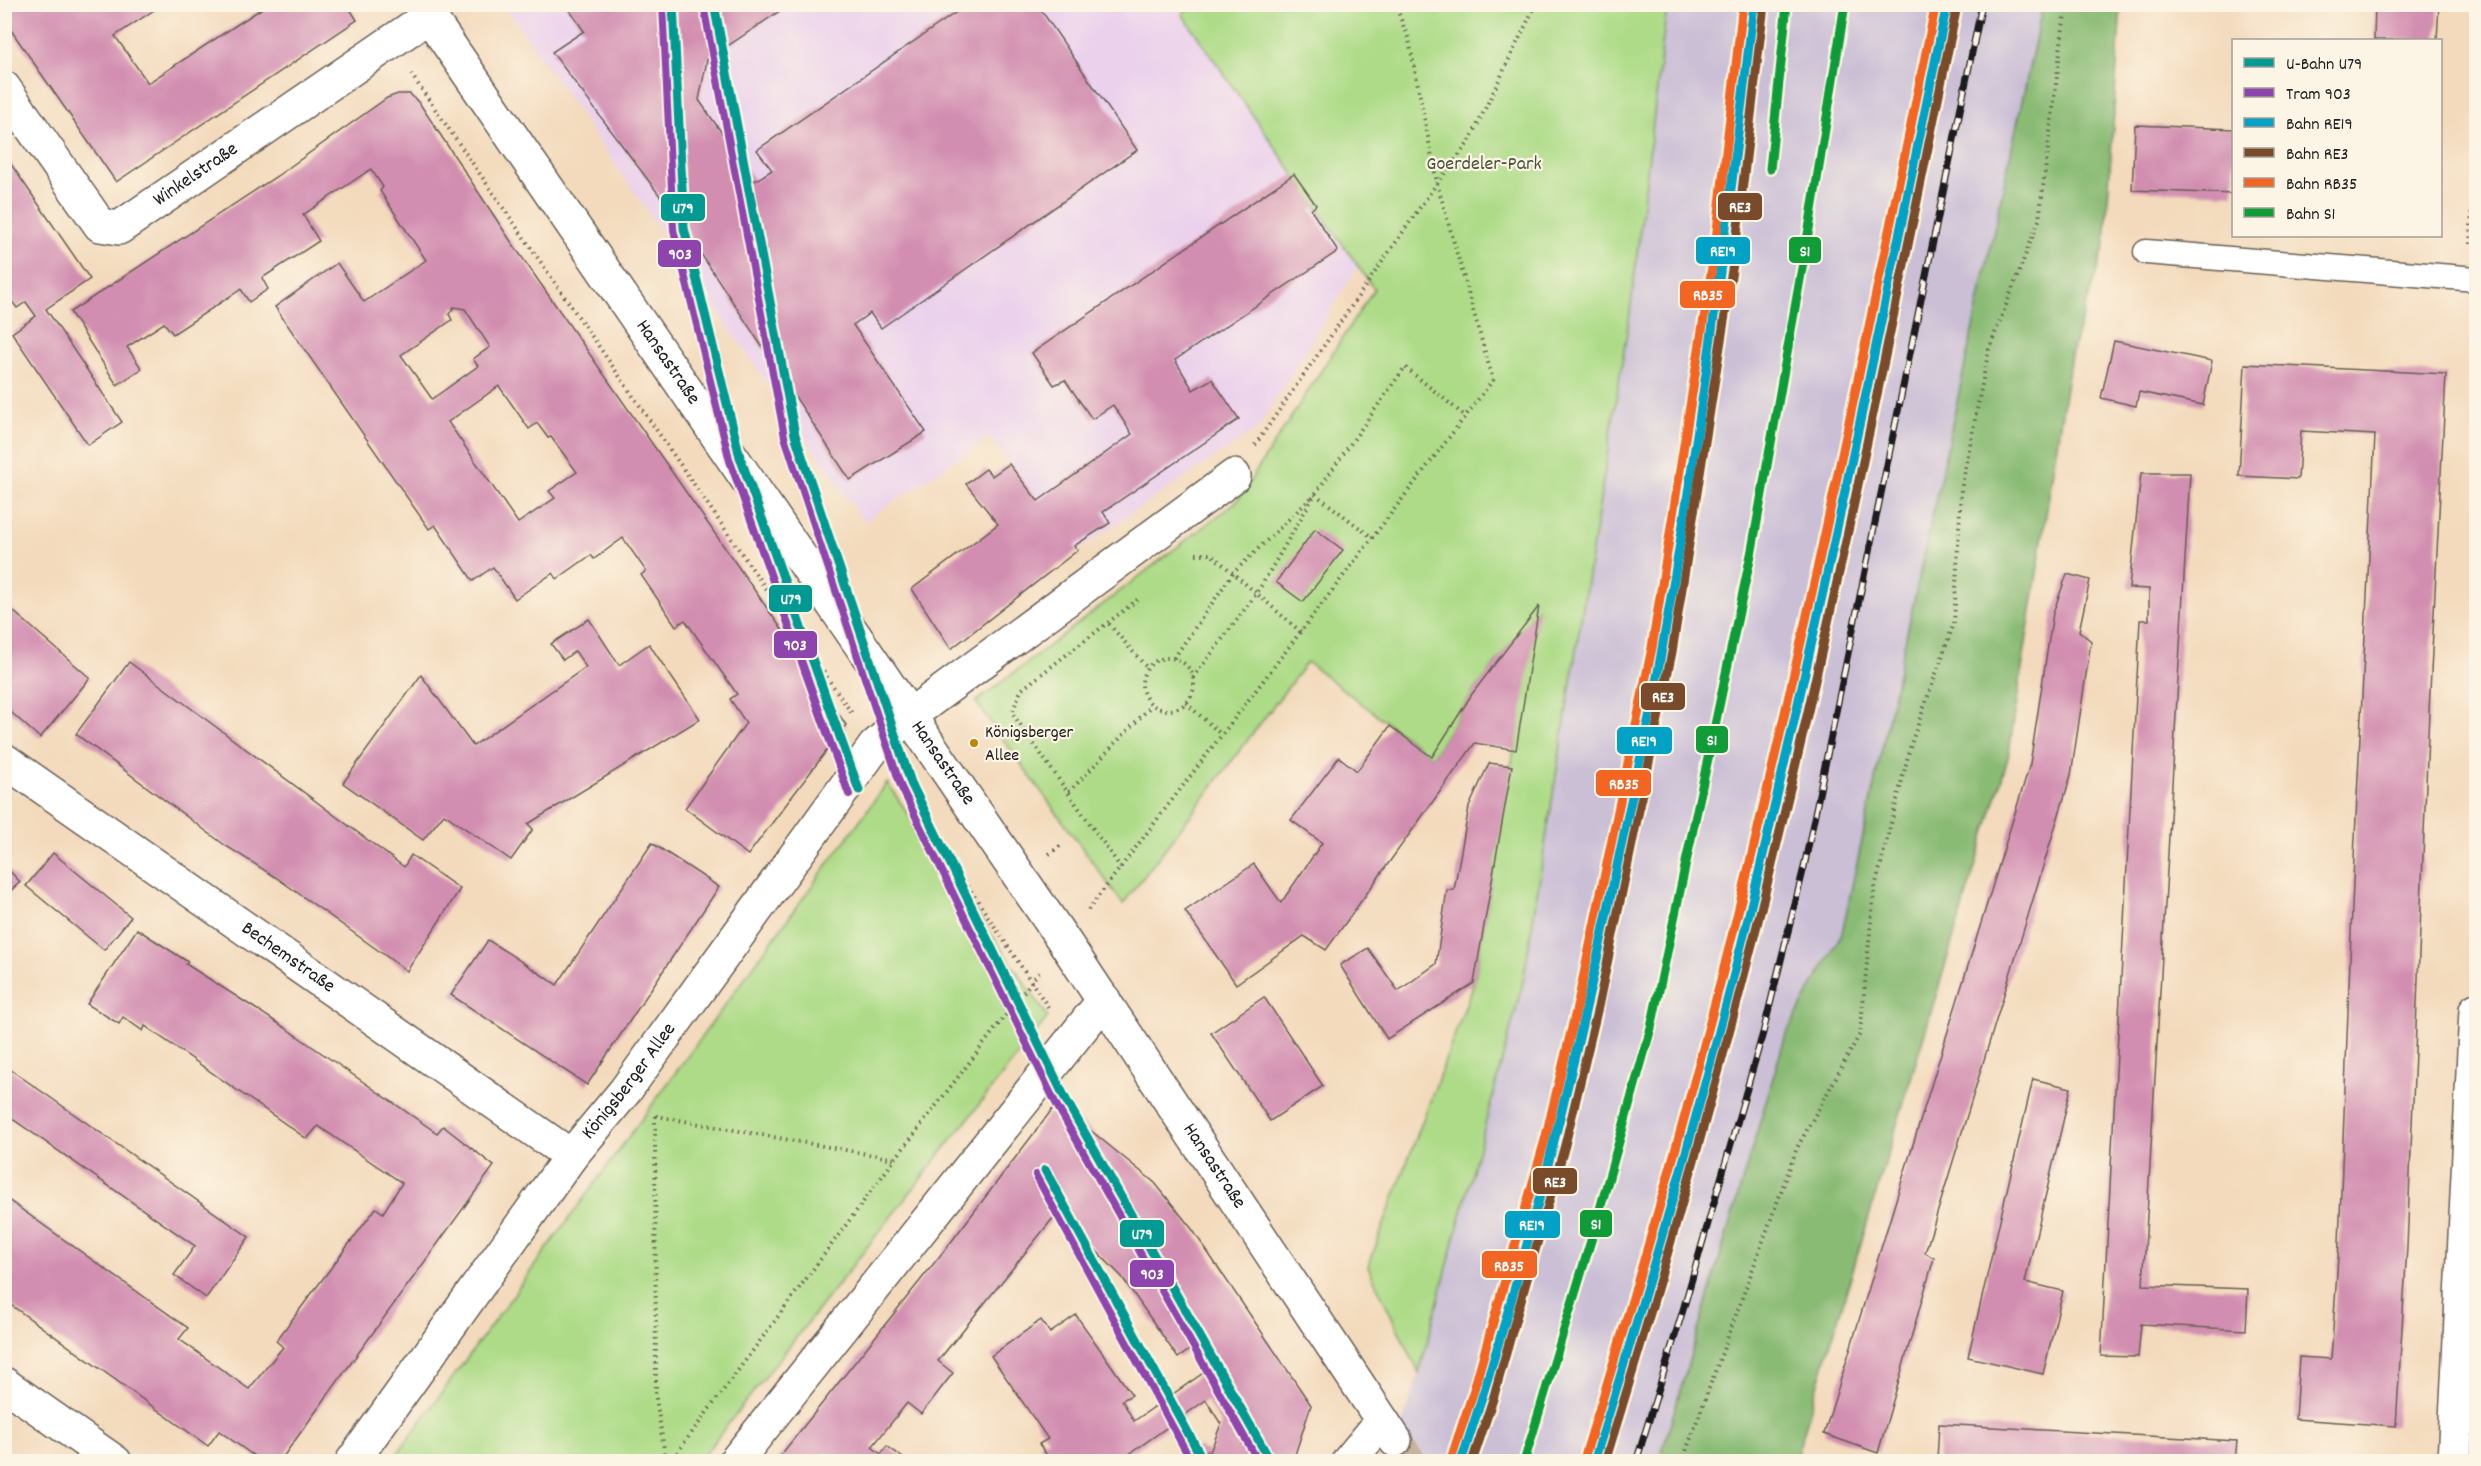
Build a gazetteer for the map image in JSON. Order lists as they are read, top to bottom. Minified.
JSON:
{"streets":{"street":["Winkelstraße","Hansastraße","Bechemstraße","Königsberger Allee"]},"crossings":[["Winkelstraße","Hansastraße"],["Hansastraße","Königsberger Allee"],["Bechemstraße","Königsberger Allee"]],"parks":["Goerdeler-Park"],"places":["Königsberger Allee"],"lines":["metro line U79","rail line RE19","rail line RB35","rail line S1","tram line 903","rail line RE3"],"legend":["U-Bahn U79","Tram 903","Bahn RE19","Bahn RE3","Bahn RB35","Bahn S1"]}
